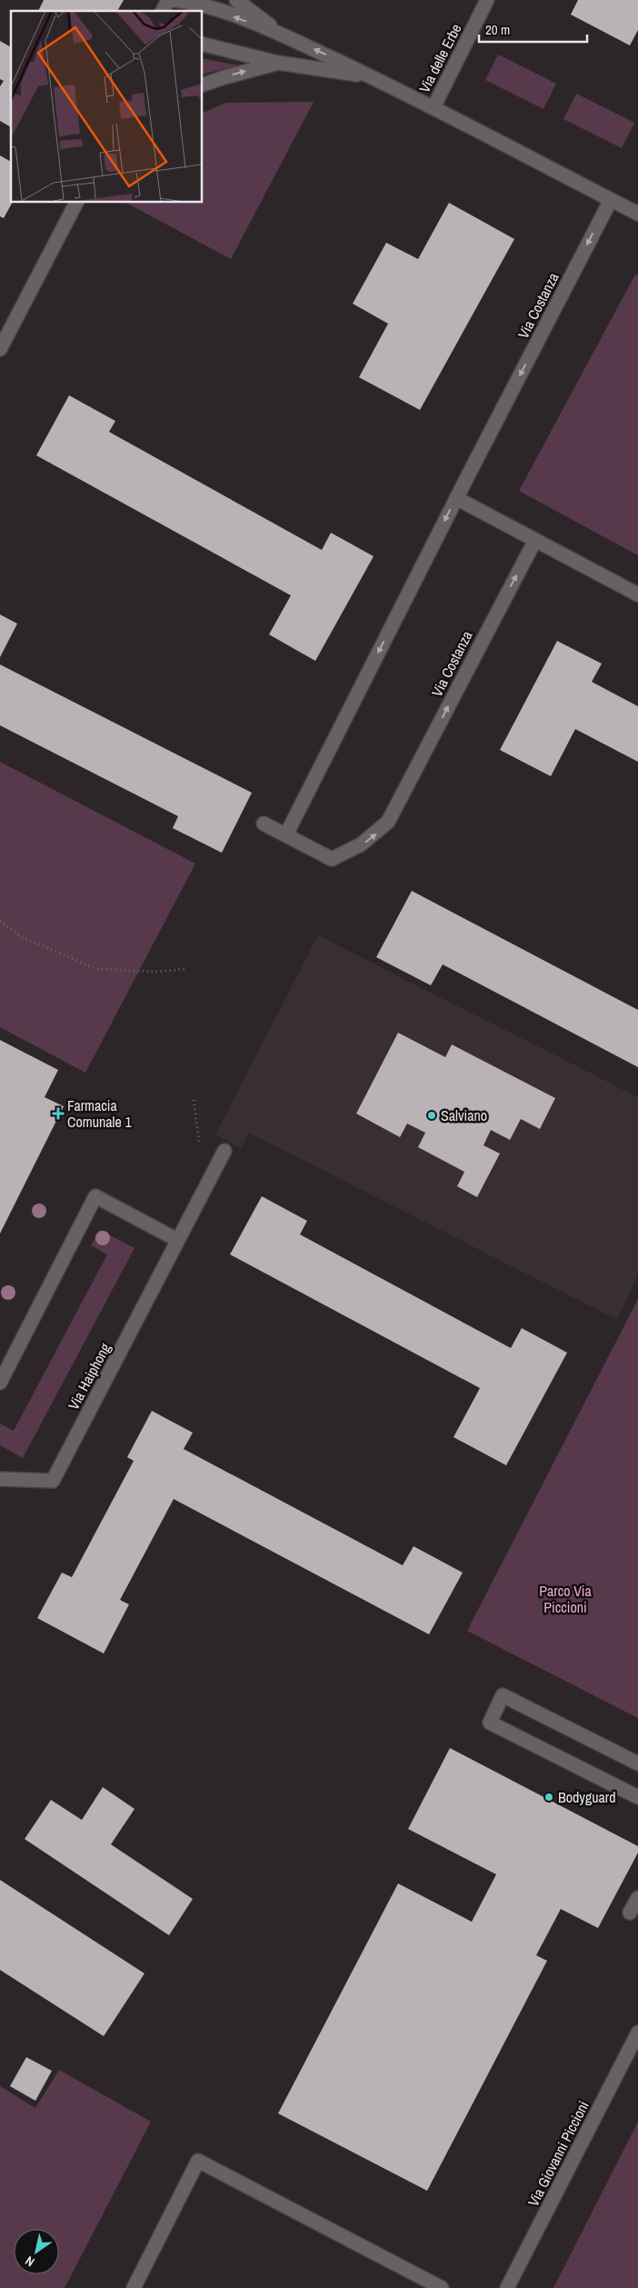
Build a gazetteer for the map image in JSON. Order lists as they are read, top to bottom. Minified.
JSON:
{"streets":{"street":["Via delle Erbe","Via Costanza","Via Haiphong","Via Giovanni Piccioni"]},"parks":["Parco Via Piccioni"],"places":{"health":["Farmacia Comunale 1"],"other":["Salviano","Bodyguard"]},"scale_bar":"20 m","north":"bottom left"}
